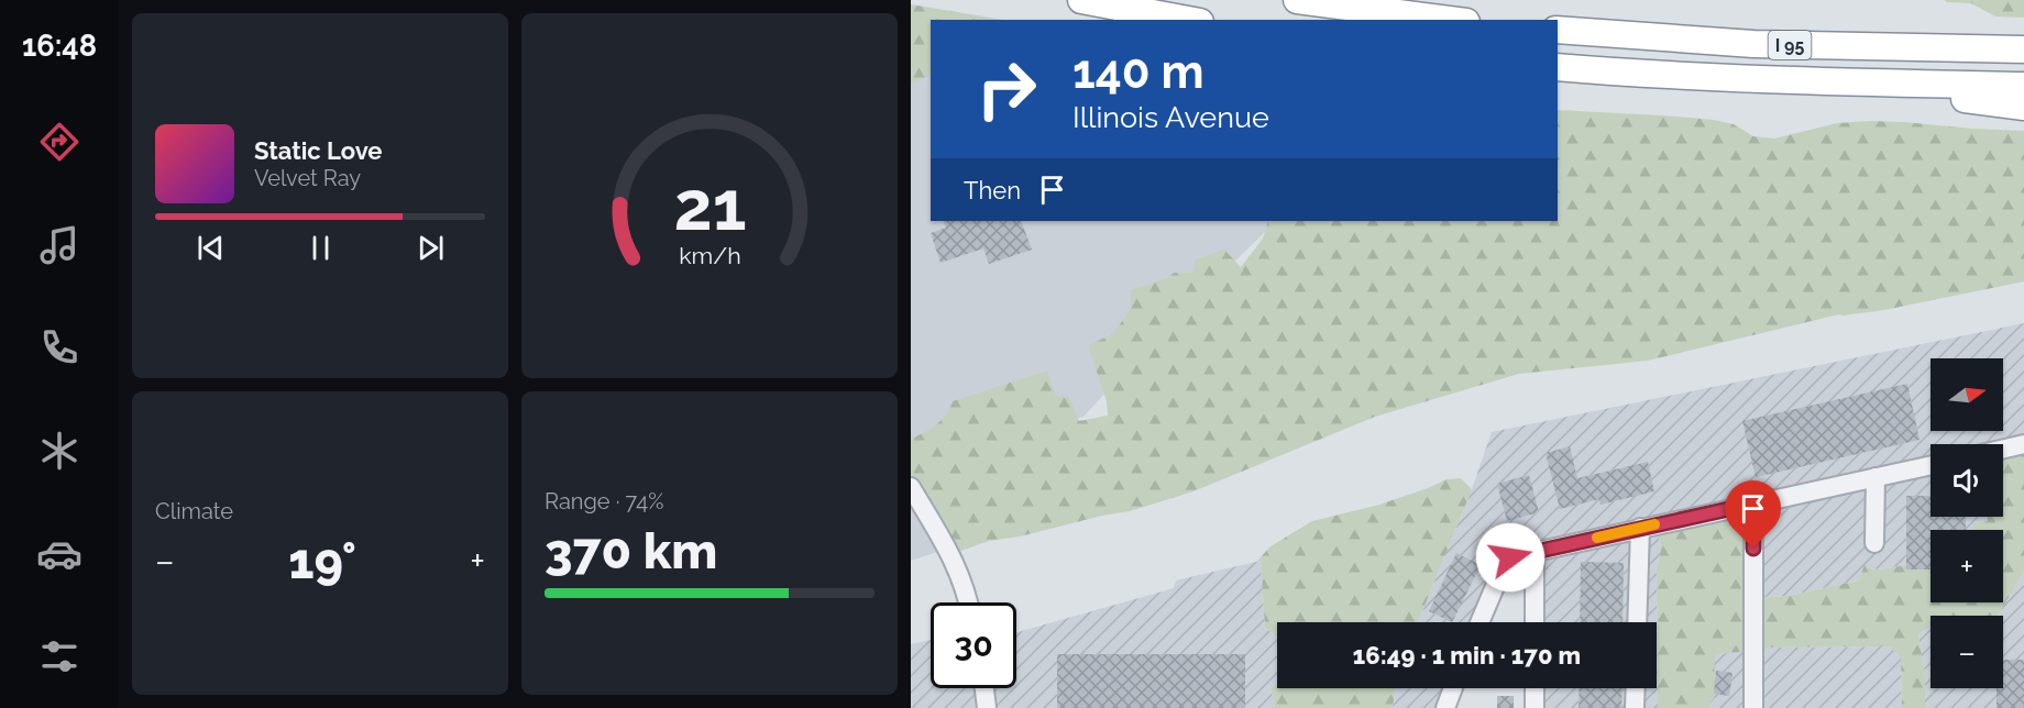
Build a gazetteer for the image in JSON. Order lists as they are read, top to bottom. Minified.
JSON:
{"streets":{"highway":["I 95"]},"north":"right","page":{"tabs":"16:48","turn":["140 m","Illinois Avenue"],"song":["Static Love","Velvet Ray"],"then":"Then","map_buttons":["+","−"],"tile":["Climate",["Range · 74%","370 km"]],"heat":["−","19°","+"],"limit":"30","trip":"16:49 · 1 min · 170 m","gauge":["21","km/h"]}}
